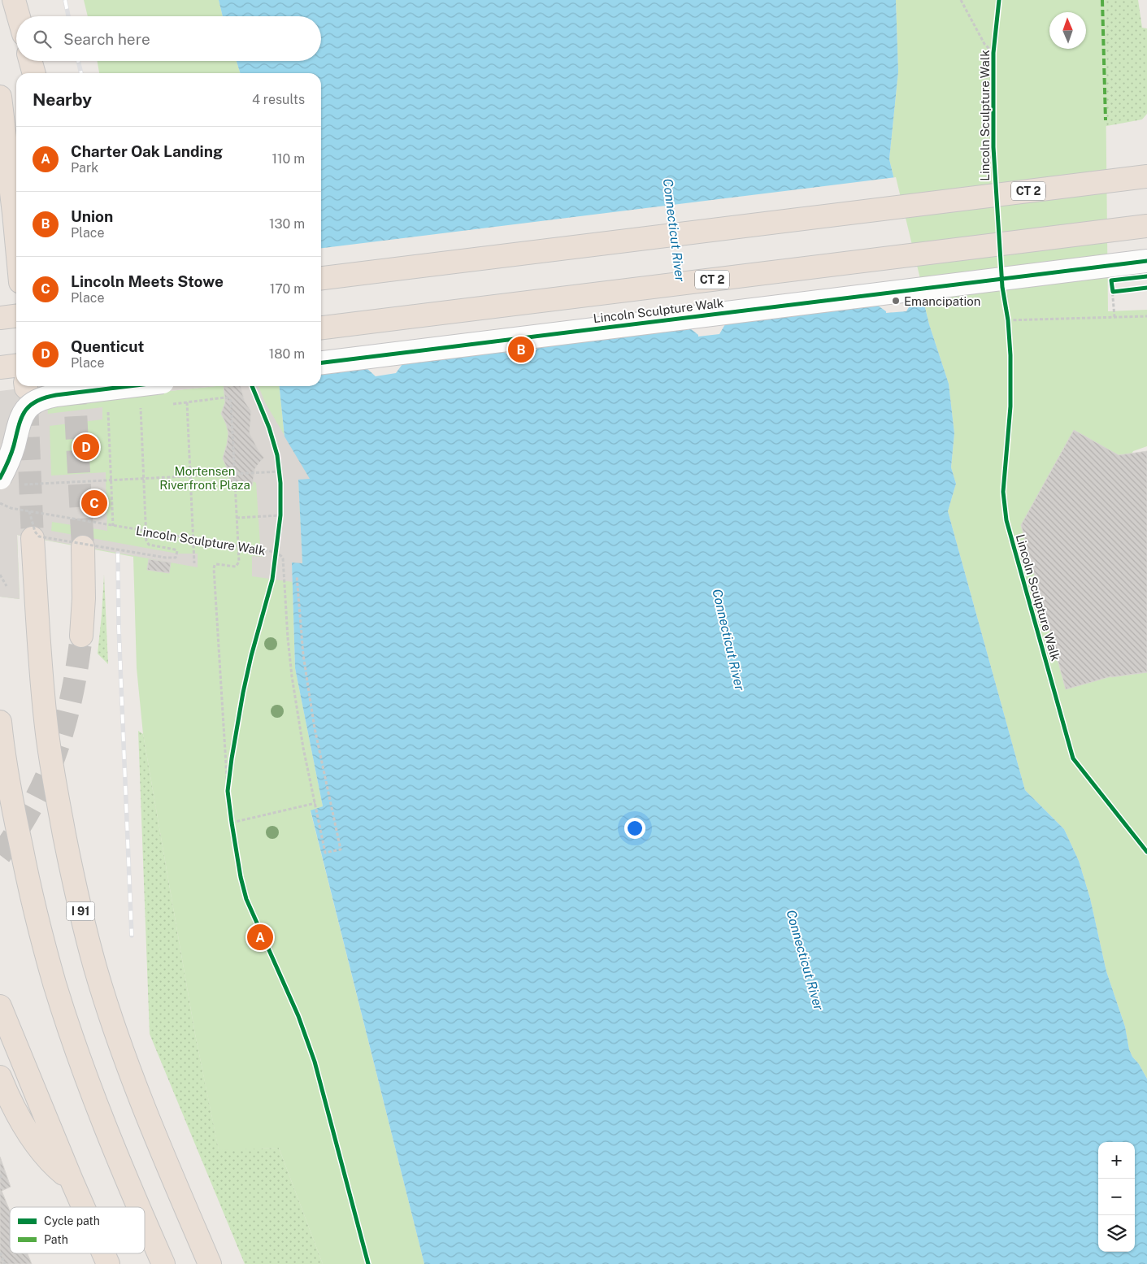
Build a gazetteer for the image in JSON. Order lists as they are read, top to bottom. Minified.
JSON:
{"streets":{"highway":["CT 2","I 91"],"street":["Lincoln Sculpture Walk"]},"water":["Connecticut River"],"parks":["Mortensen Riverfront Plaza"],"places":["Emancipation"],"legend":["Cycle path","Path"],"north":"top","page":{"search":"Search here","heading":["Nearby","4 results"],"list":[{"mark":"A","name":"Charter Oak Landing","note":"Park","value":"110 m"},{"mark":"B","name":"Union","note":"Place","value":"130 m"},{"mark":"C","name":"Lincoln Meets Stowe","note":"Place","value":"170 m"},{"mark":"D","name":"Quenticut","note":"Place","value":"180 m"}],"pins":["B","D","C","A"],"map_buttons":["+","−"]}}
